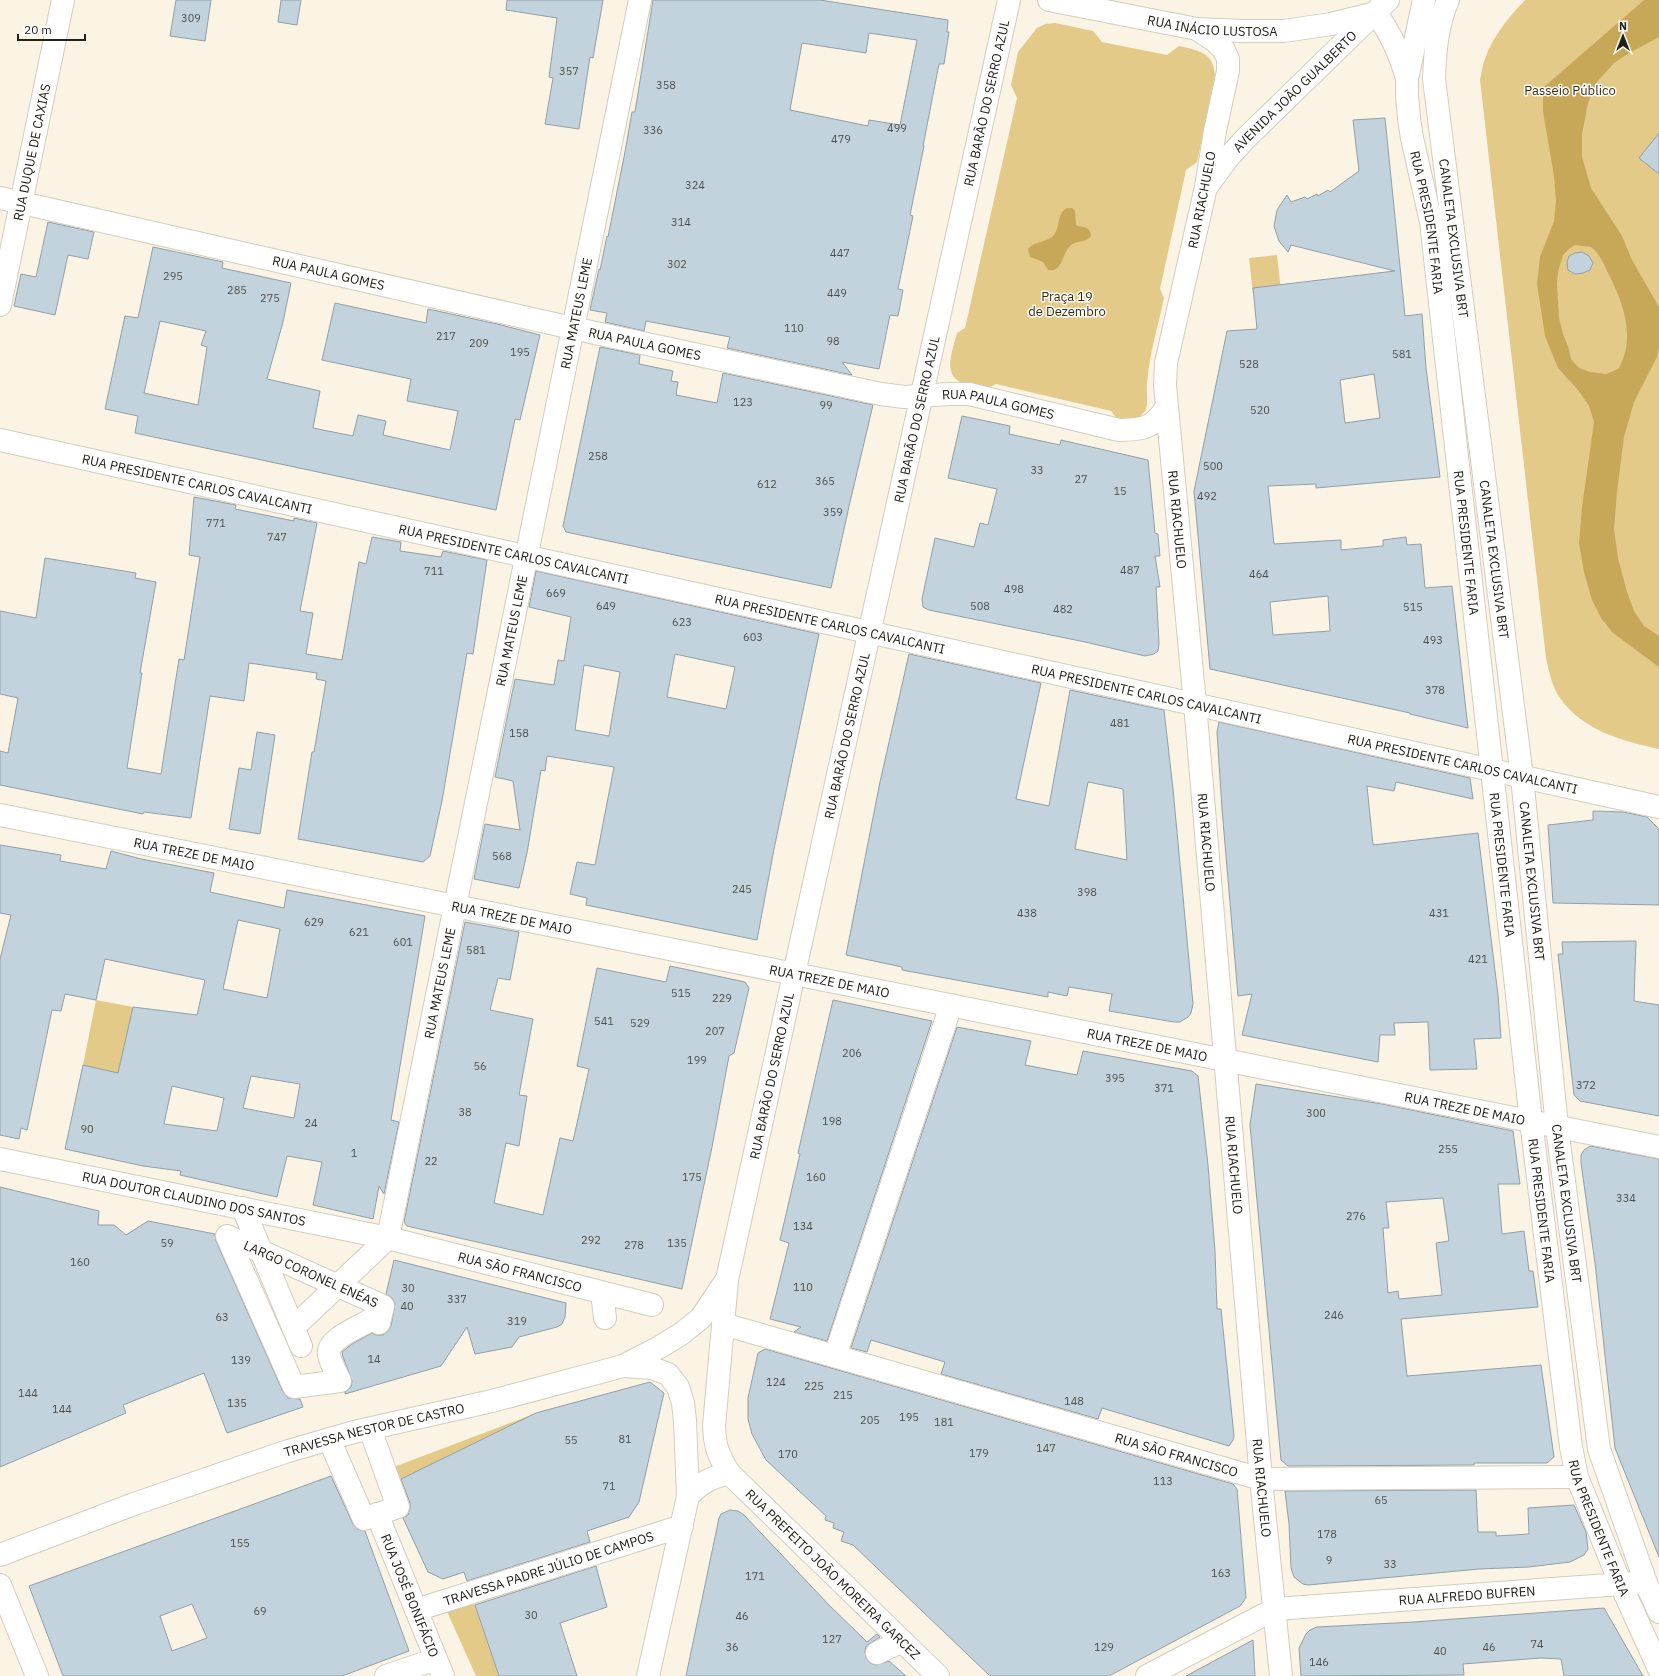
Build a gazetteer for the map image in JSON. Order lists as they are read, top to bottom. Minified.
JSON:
{"streets":{"street":["RUA INÁCIO LUSTOSA","AVENIDA JOÃO GUALBERTO","RUA BARÃO DO SERRO AZUL","RUA DUQUE DE CAXIAS","RUA RIACHUELO","RUA PRESIDENTE FARIA","CANALETA EXCLUSIVA BRT","RUA PAULA GOMES","RUA MATEUS LEME","RUA PRESIDENTE CARLOS CAVALCANTI","RUA TREZE DE MAIO","RUA DOUTOR CLAUDINO DOS SANTOS","RUA SÃO FRANCISCO","LARGO CORONEL ENÉAS","TRAVESSA NESTOR DE CASTRO","TRAVESSA PADRE JÚLIO DE CAMPOS","RUA PREFEITO JOÃO MOREIRA GARCEZ","RUA JOSÉ BONIFÁCIO","RUA ALFREDO BUFREN"]},"crossings":[["RUA INÁCIO LUSTOSA","AVENIDA JOÃO GUALBERTO"],["RUA INÁCIO LUSTOSA","RUA RIACHUELO"],["AVENIDA JOÃO GUALBERTO","RUA RIACHUELO"],["RUA BARÃO DO SERRO AZUL","RUA PAULA GOMES"],["RUA BARÃO DO SERRO AZUL","RUA PRESIDENTE CARLOS CAVALCANTI"],["RUA BARÃO DO SERRO AZUL","RUA TREZE DE MAIO"],["RUA BARÃO DO SERRO AZUL","RUA SÃO FRANCISCO"],["RUA BARÃO DO SERRO AZUL","TRAVESSA NESTOR DE CASTRO"],["RUA BARÃO DO SERRO AZUL","RUA PREFEITO JOÃO MOREIRA GARCEZ"],["RUA DUQUE DE CAXIAS","RUA PAULA GOMES"],["RUA RIACHUELO","RUA PAULA GOMES"],["RUA RIACHUELO","RUA PRESIDENTE CARLOS CAVALCANTI"],["RUA RIACHUELO","RUA TREZE DE MAIO"],["RUA RIACHUELO","RUA SÃO FRANCISCO"],["RUA RIACHUELO","RUA ALFREDO BUFREN"],["RUA PRESIDENTE FARIA","RUA PRESIDENTE CARLOS CAVALCANTI"],["RUA PRESIDENTE FARIA","RUA TREZE DE MAIO"],["RUA PRESIDENTE FARIA","RUA SÃO FRANCISCO"],["RUA PRESIDENTE FARIA","RUA ALFREDO BUFREN"],["CANALETA EXCLUSIVA BRT","RUA PRESIDENTE CARLOS CAVALCANTI"],["CANALETA EXCLUSIVA BRT","RUA TREZE DE MAIO"],["CANALETA EXCLUSIVA BRT","RUA ALFREDO BUFREN"],["RUA PAULA GOMES","RUA MATEUS LEME"],["RUA MATEUS LEME","RUA PRESIDENTE CARLOS CAVALCANTI"],["RUA MATEUS LEME","RUA TREZE DE MAIO"],["RUA MATEUS LEME","RUA DOUTOR CLAUDINO DOS SANTOS"],["RUA MATEUS LEME","RUA SÃO FRANCISCO"],["RUA DOUTOR CLAUDINO DOS SANTOS","RUA SÃO FRANCISCO"],["TRAVESSA PADRE JÚLIO DE CAMPOS","RUA JOSÉ BONIFÁCIO"]],"parks":["Passeio Público","Praça 19 de Dezembro"],"house_numbers":["309","357","358","499","336","479","324","314","447","302","295","285","449","275","110","217","98","209","195","581","528","123","99","520","258","500","33","27","365","612","15","492","359","771","747","487","711","464","498","669","649","508","515","482","623","603","493","378","481","158","568","245","398","438","431","629","621","601","581","421","515","229","541","529","207","206","199","56","395","372","371","38","300","198","24","90","255","1","22","175","160","334","276","134","292","59","135","278","160","110","30","337","40","246","63","319","14","139","124","225","144","215","148","135","144","195","205","181","81","55","147","179","170","113","71","65","178","155","9","33","163","171","69","30","46","127","74","36","129","46","40","146"],"scale_bar":"20 m","north":"top"}
